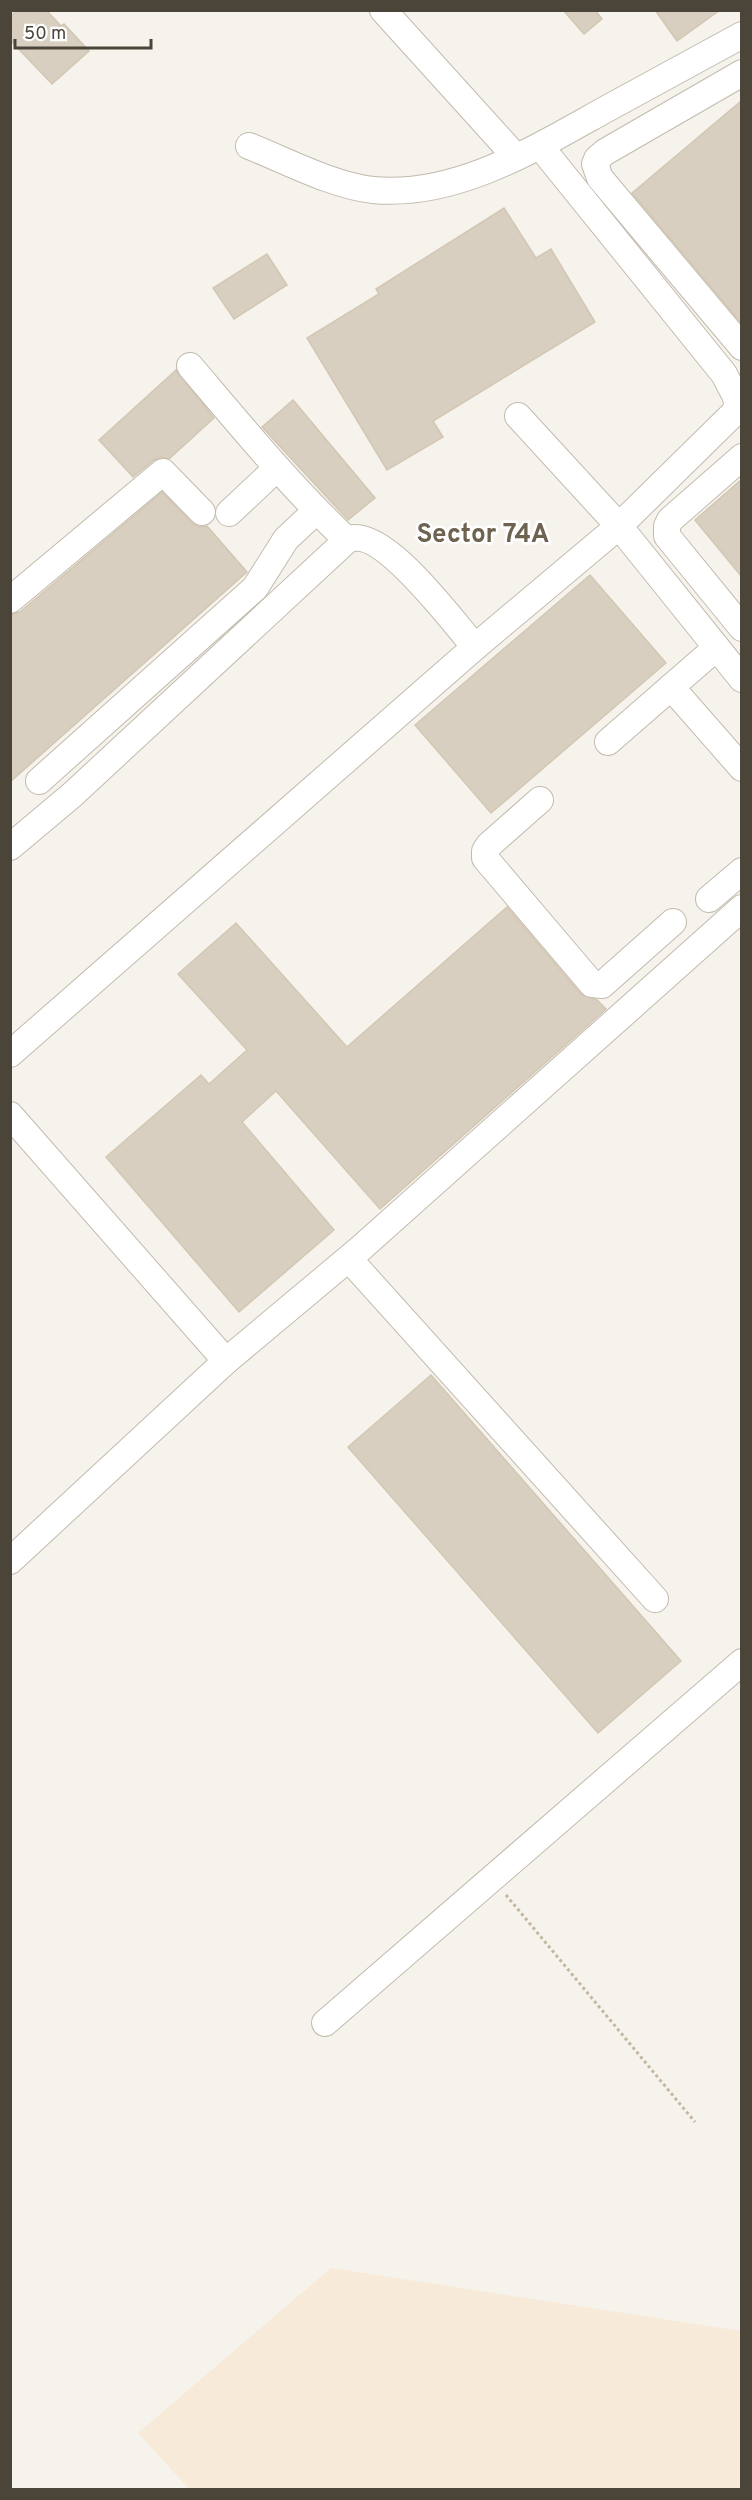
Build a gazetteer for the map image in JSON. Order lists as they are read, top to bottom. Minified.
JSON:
{"districts":["Sector 74A"],"scale_bar":"50 m"}
